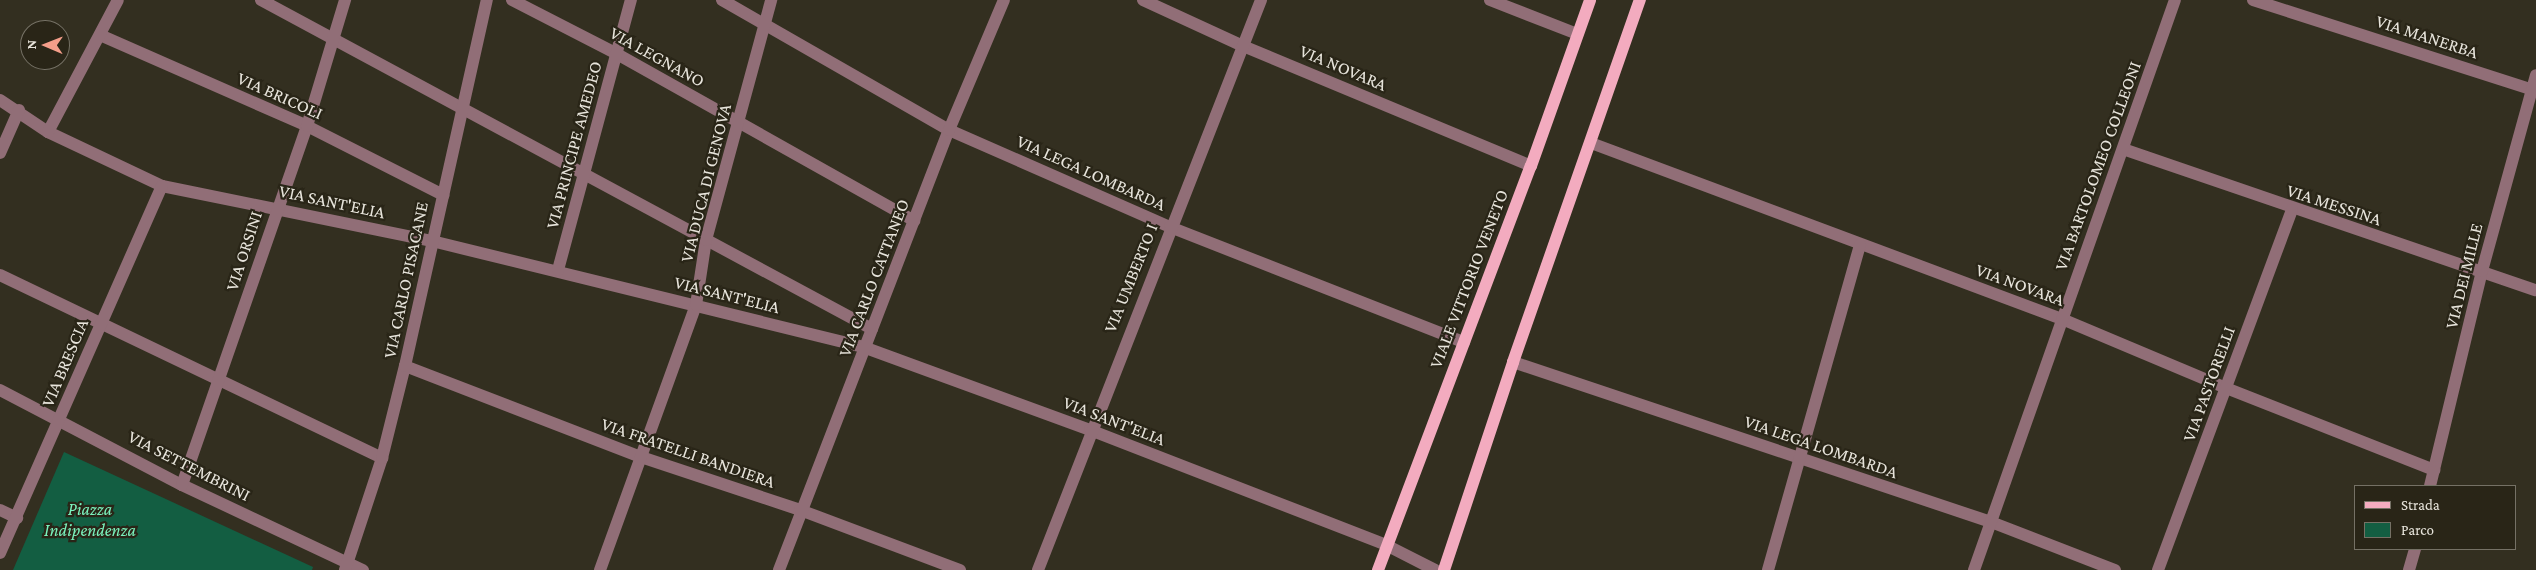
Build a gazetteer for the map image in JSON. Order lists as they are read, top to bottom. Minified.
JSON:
{"streets":{"main road":["VIALE VITTORIO VENETO"],"street":["VIA MANERBA","VIA LEGNANO","VIA NOVARA","VIA BRICOLI","VIA PRINCIPE AMEDEO","VIA BARTOLOMEO COLLEONI","VIA LEGA LOMBARDA","VIA DUCA DI GENOVA","VIA SANT'ELIA","VIA MESSINA","VIA ORSINI","VIA DEI MILLE","VIA CARLO CATTANEO","VIA UMBERTO I","VIA CARLO PISACANE","VIA BRESCIA","VIA PASTORELLI","VIA FRATELLI BANDIERA","VIA SETTEMBRINI"]},"crossings":[["VIA MANERBA","VIA DEI MILLE"],["VIA LEGNANO","VIA PRINCIPE AMEDEO"],["VIA LEGNANO","VIA DUCA DI GENOVA"],["VIA LEGNANO","VIA CARLO CATTANEO"],["VIA NOVARA","VIA BARTOLOMEO COLLEONI"],["VIA NOVARA","VIA DEI MILLE"],["VIA NOVARA","VIA UMBERTO I"],["VIA NOVARA","VIALE VITTORIO VENETO"],["VIA NOVARA","VIA PASTORELLI"],["VIA BRICOLI","VIA ORSINI"],["VIA BRICOLI","VIA CARLO PISACANE"],["VIA PRINCIPE AMEDEO","VIA SANT'ELIA"],["VIA BARTOLOMEO COLLEONI","VIA LEGA LOMBARDA"],["VIA BARTOLOMEO COLLEONI","VIA MESSINA"],["VIA LEGA LOMBARDA","VIA DUCA DI GENOVA"],["VIA LEGA LOMBARDA","VIA CARLO CATTANEO"],["VIA LEGA LOMBARDA","VIA UMBERTO I"],["VIA LEGA LOMBARDA","VIALE VITTORIO VENETO"],["VIA DUCA DI GENOVA","VIA SANT'ELIA"],["VIA DUCA DI GENOVA","VIA FRATELLI BANDIERA"],["VIA SANT'ELIA","VIA ORSINI"],["VIA SANT'ELIA","VIA CARLO CATTANEO"],["VIA SANT'ELIA","VIA UMBERTO I"],["VIA SANT'ELIA","VIALE VITTORIO VENETO"],["VIA SANT'ELIA","VIA CARLO PISACANE"],["VIA SANT'ELIA","VIA BRESCIA"],["VIA MESSINA","VIA DEI MILLE"],["VIA MESSINA","VIA PASTORELLI"],["VIA ORSINI","VIA SETTEMBRINI"],["VIA CARLO CATTANEO","VIA FRATELLI BANDIERA"],["VIA CARLO PISACANE","VIA FRATELLI BANDIERA"],["VIA CARLO PISACANE","VIA SETTEMBRINI"],["VIA BRESCIA","VIA SETTEMBRINI"]],"parks":["Piazza Indipendenza"],"legend":["Strada","Parco"],"north":"left"}
